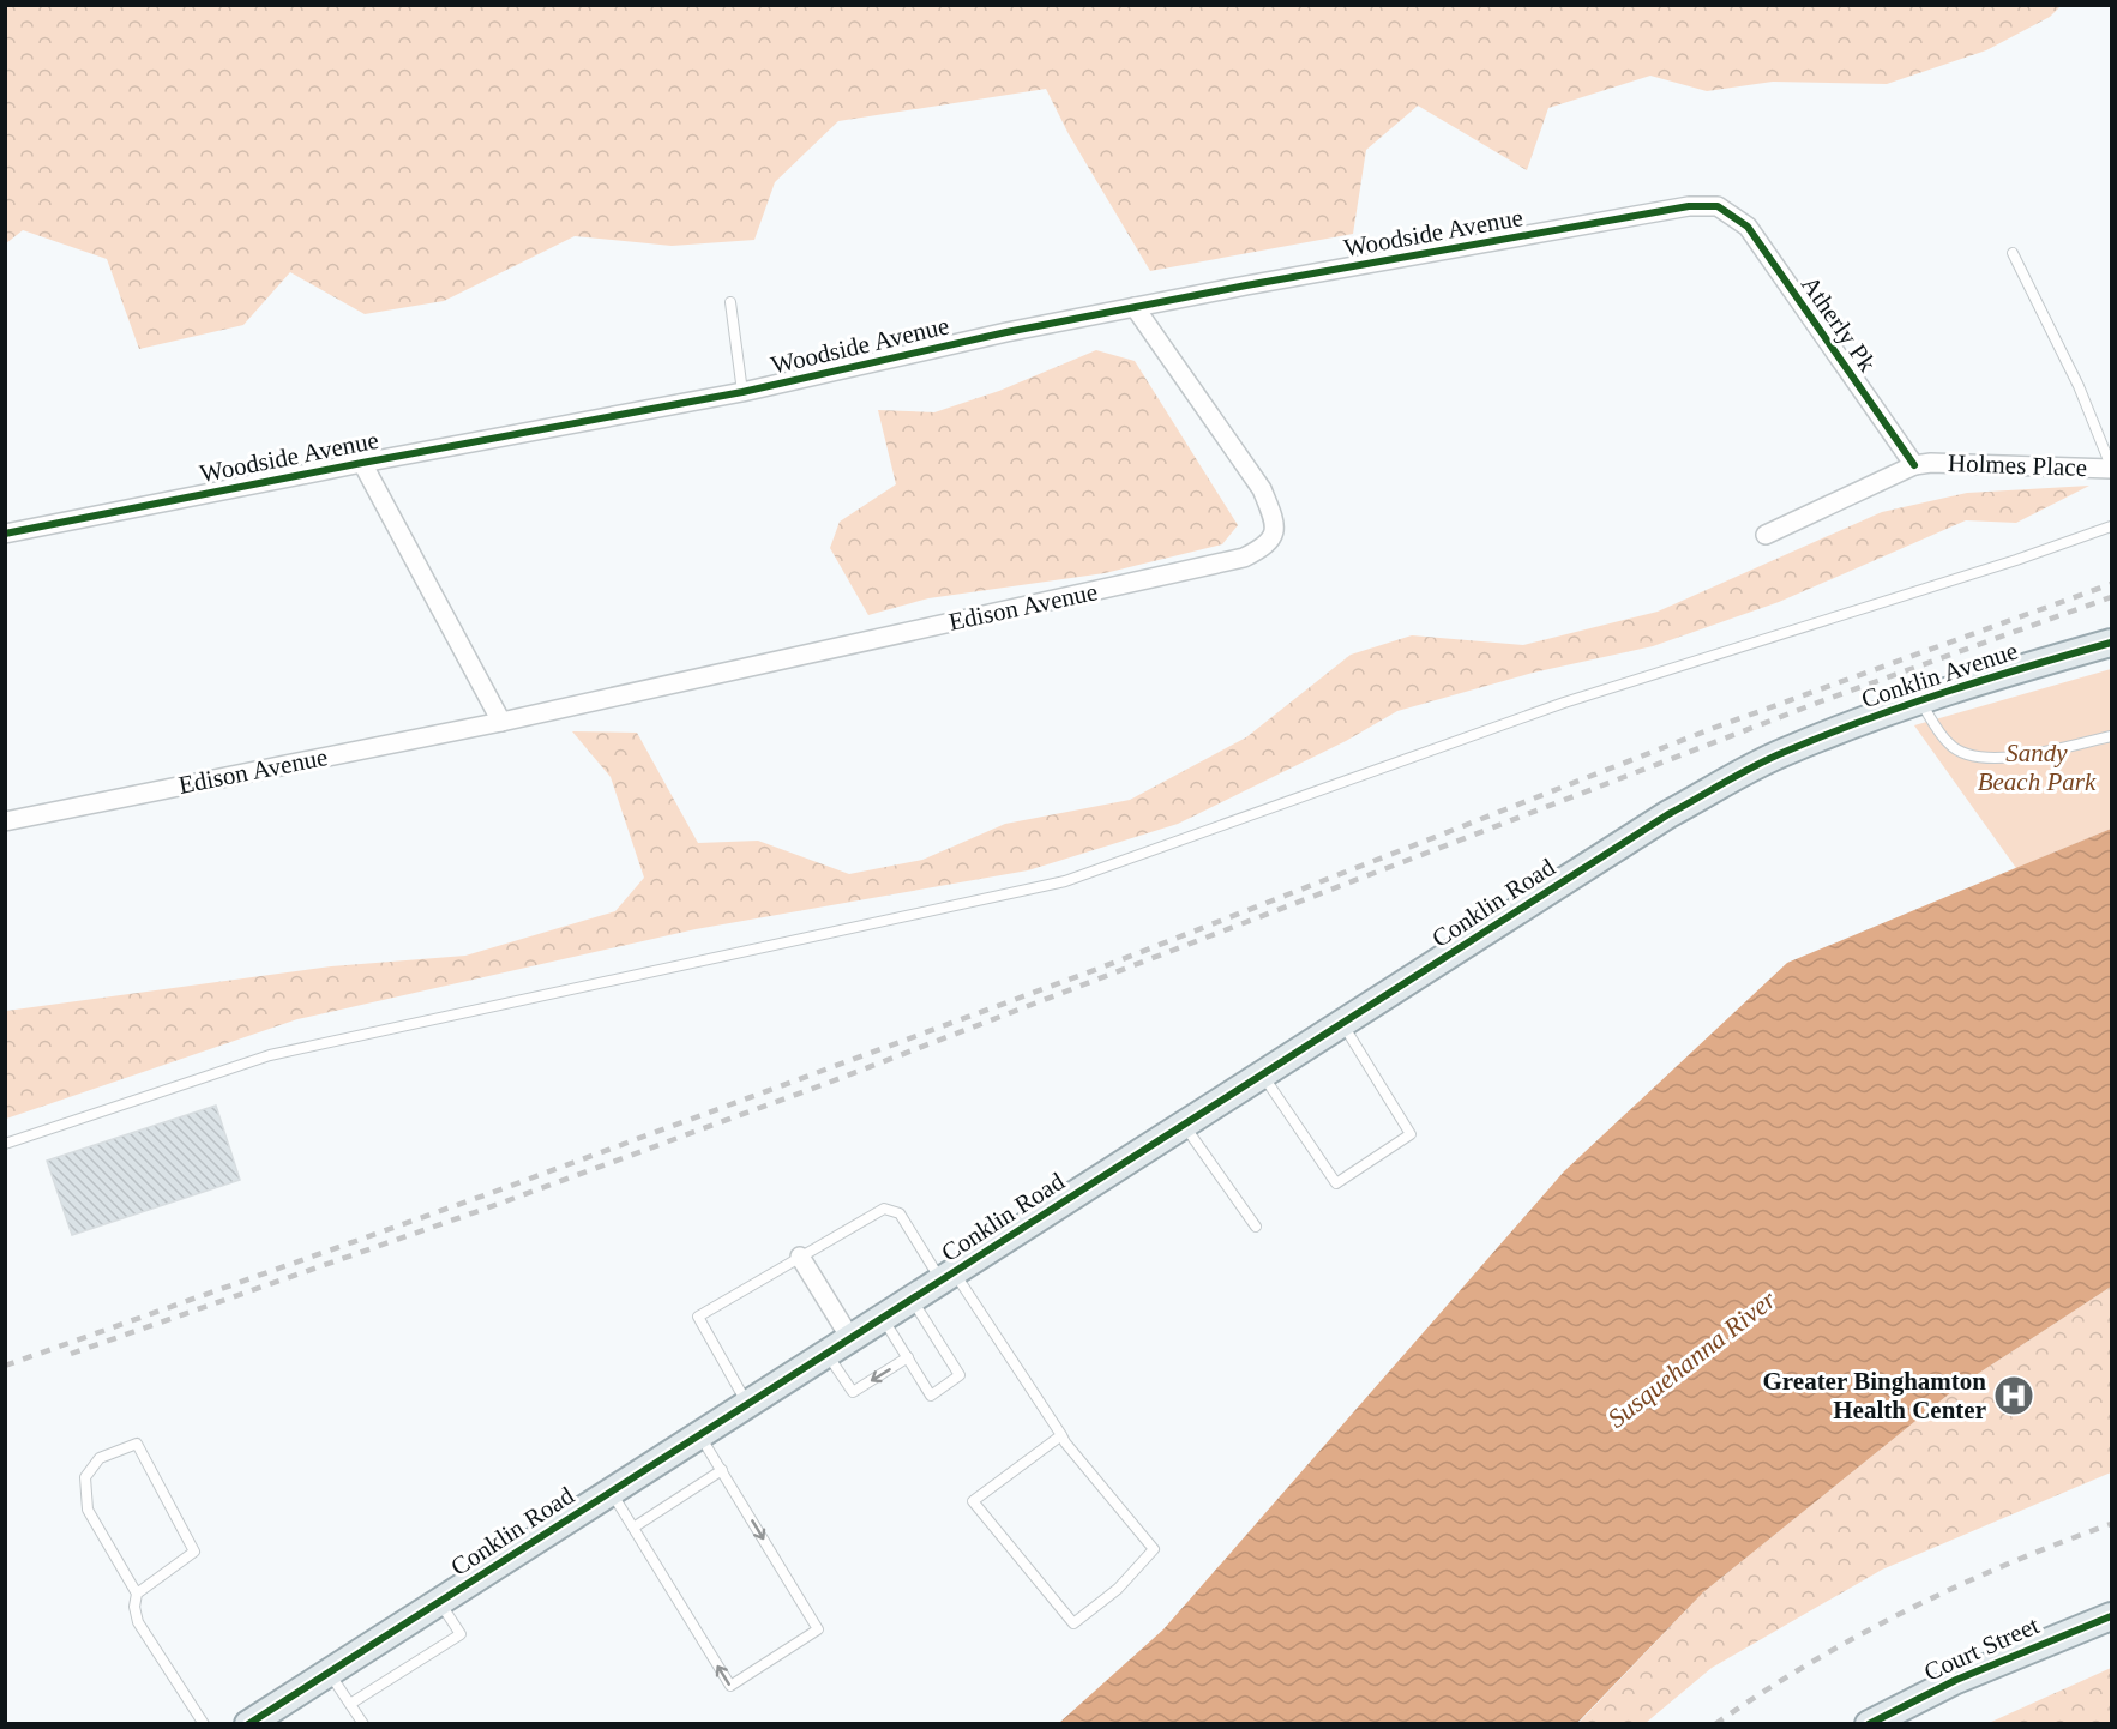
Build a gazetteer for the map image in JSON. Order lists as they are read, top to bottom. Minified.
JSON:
{"streets":{"main road":["Conklin Avenue","Conklin Road","Court Street"],"street":["Woodside Avenue","Atherly Pk","Holmes Place","Edison Avenue"]},"crossings":[["Woodside Avenue","Atherly Pk"],["Woodside Avenue","Edison Avenue"],["Atherly Pk","Holmes Place"],["Conklin Avenue","Conklin Road"]],"water":["Susquehanna River"],"parks":["Sandy Beach Park"],"places":{"hospital":["Greater Binghamton Health Center"]}}
